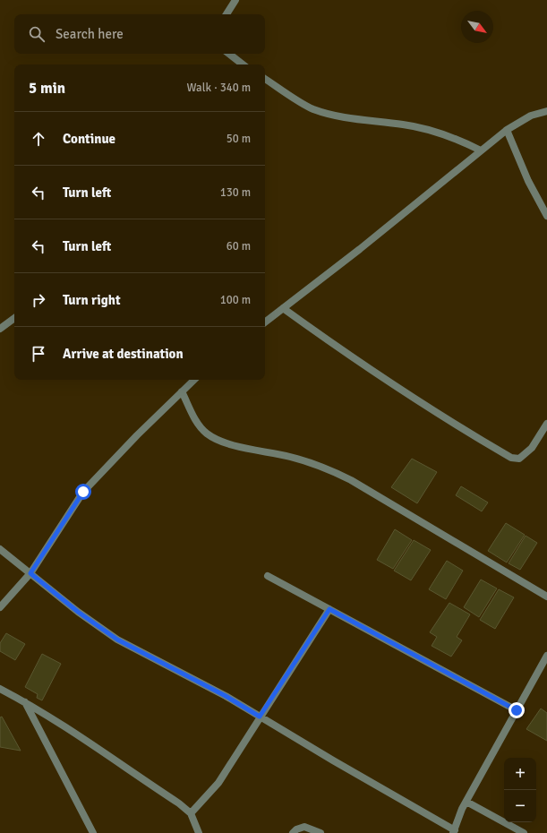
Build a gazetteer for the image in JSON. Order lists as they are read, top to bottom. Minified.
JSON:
{"north":"bottom right","page":{"search":"Search here","heading":["5 min","Walk · 340 m"],"list":[["Continue","50 m"],["Turn left","130 m"],["Turn left","60 m"],["Turn right","100 m"],"Arrive at destination"],"map_buttons":["+","−"]}}
